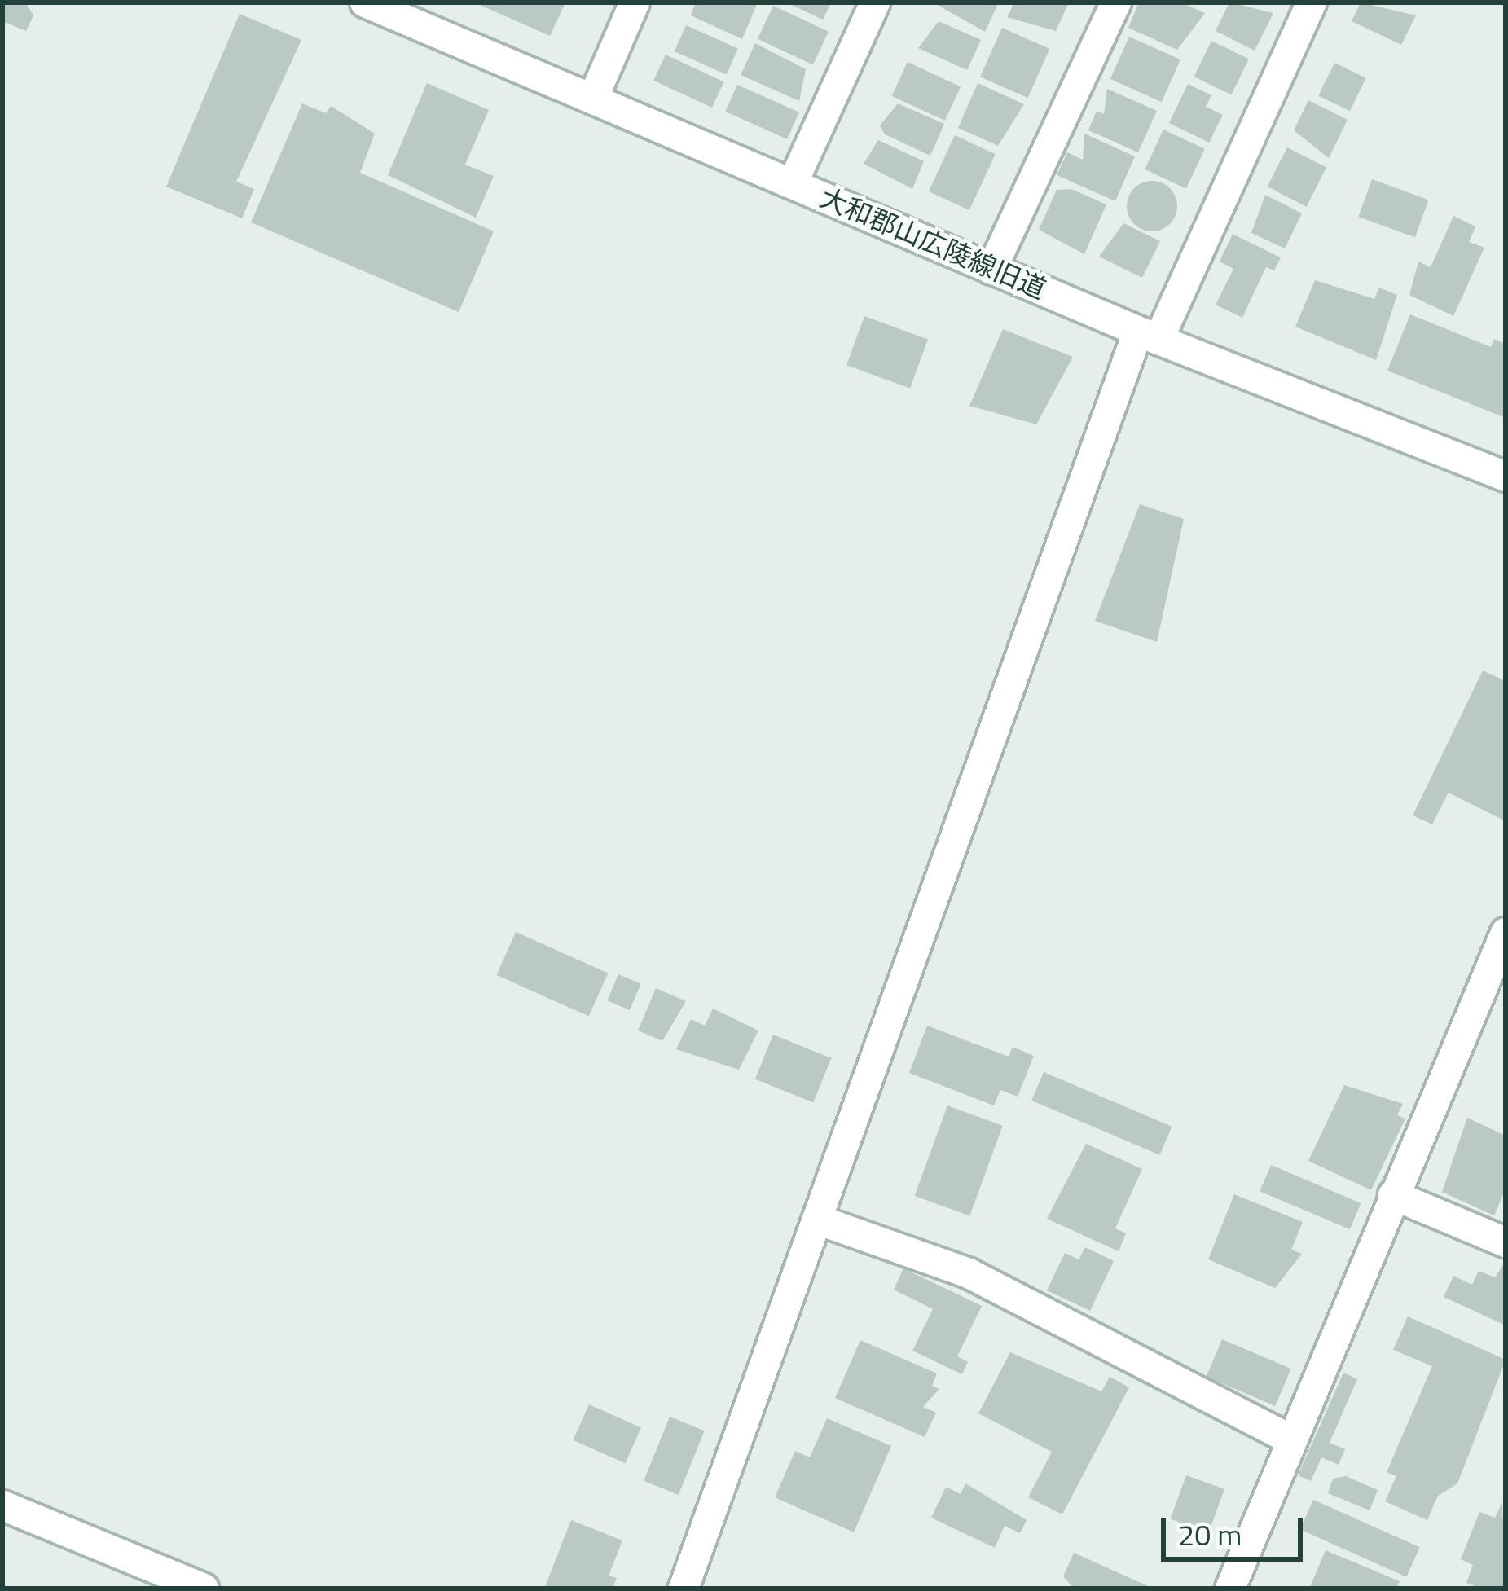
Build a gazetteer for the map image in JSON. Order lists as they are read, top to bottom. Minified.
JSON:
{"streets":{"street":["大和郡山広陵線旧道"]},"scale_bar":"20 m"}
